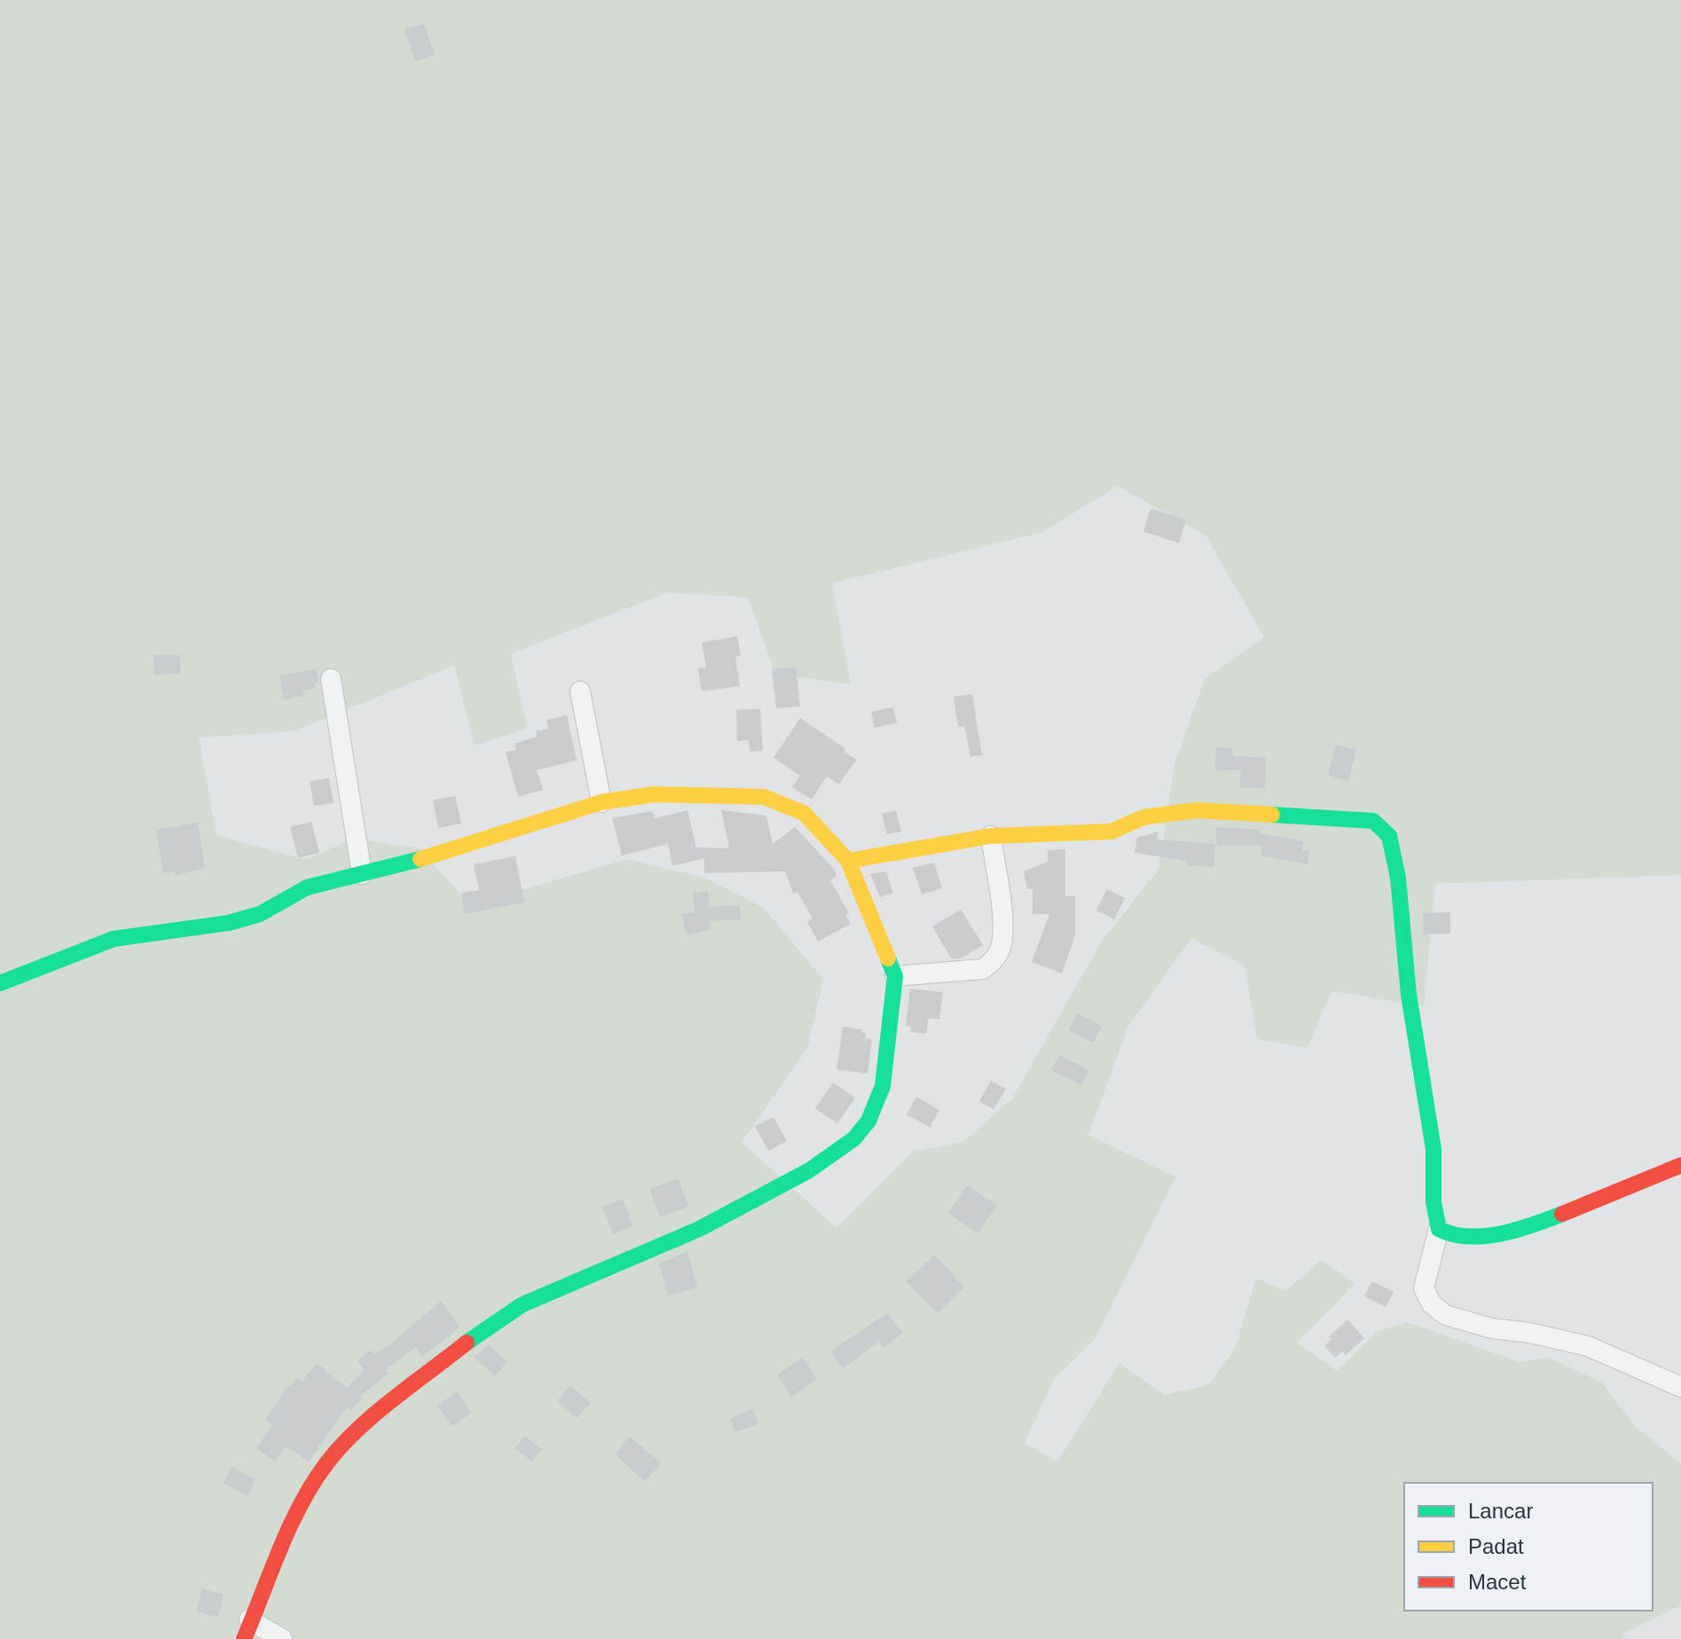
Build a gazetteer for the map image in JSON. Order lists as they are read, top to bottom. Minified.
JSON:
{"legend":["Lancar","Padat","Macet"]}
